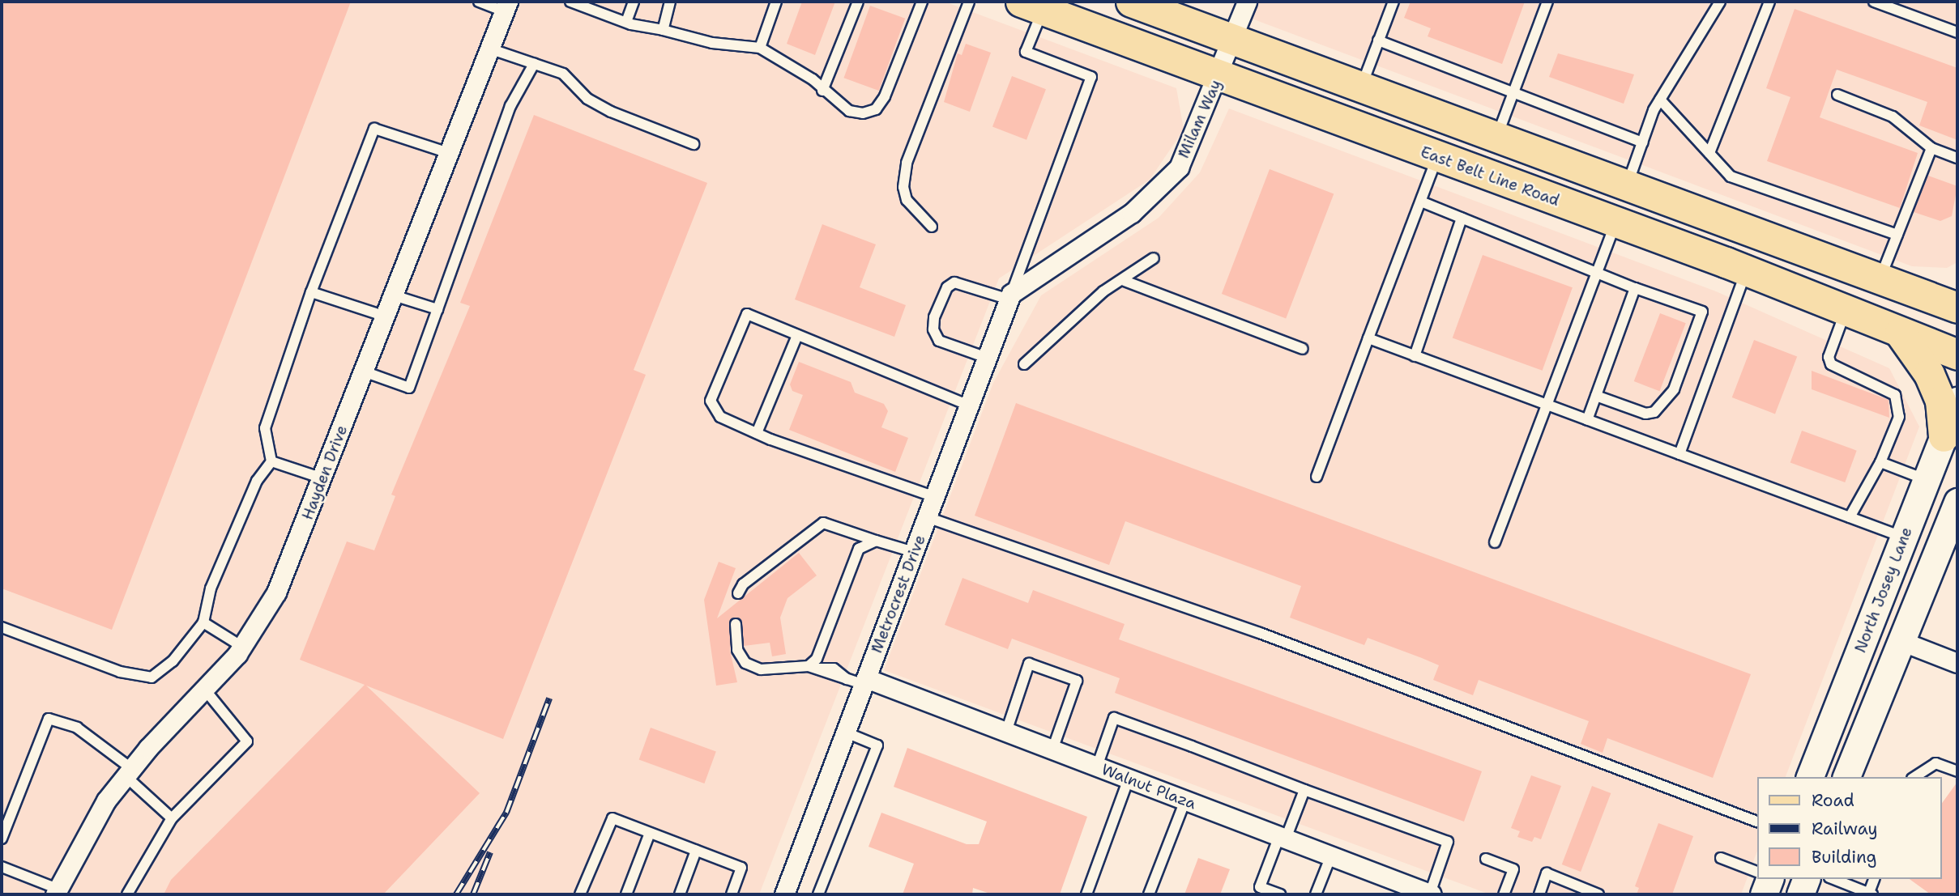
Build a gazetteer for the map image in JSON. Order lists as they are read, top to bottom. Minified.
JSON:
{"streets":{"main road":["East Belt Line Road","North Josey Lane"],"street":["Milam Way","Hayden Drive","Metrocrest Drive","Walnut Plaza"]},"crossings":[["Milam Way","East Belt Line Road"],["Milam Way","Metrocrest Drive"],["Metrocrest Drive","Walnut Plaza"]],"legend":["Road","Railway","Building"]}
